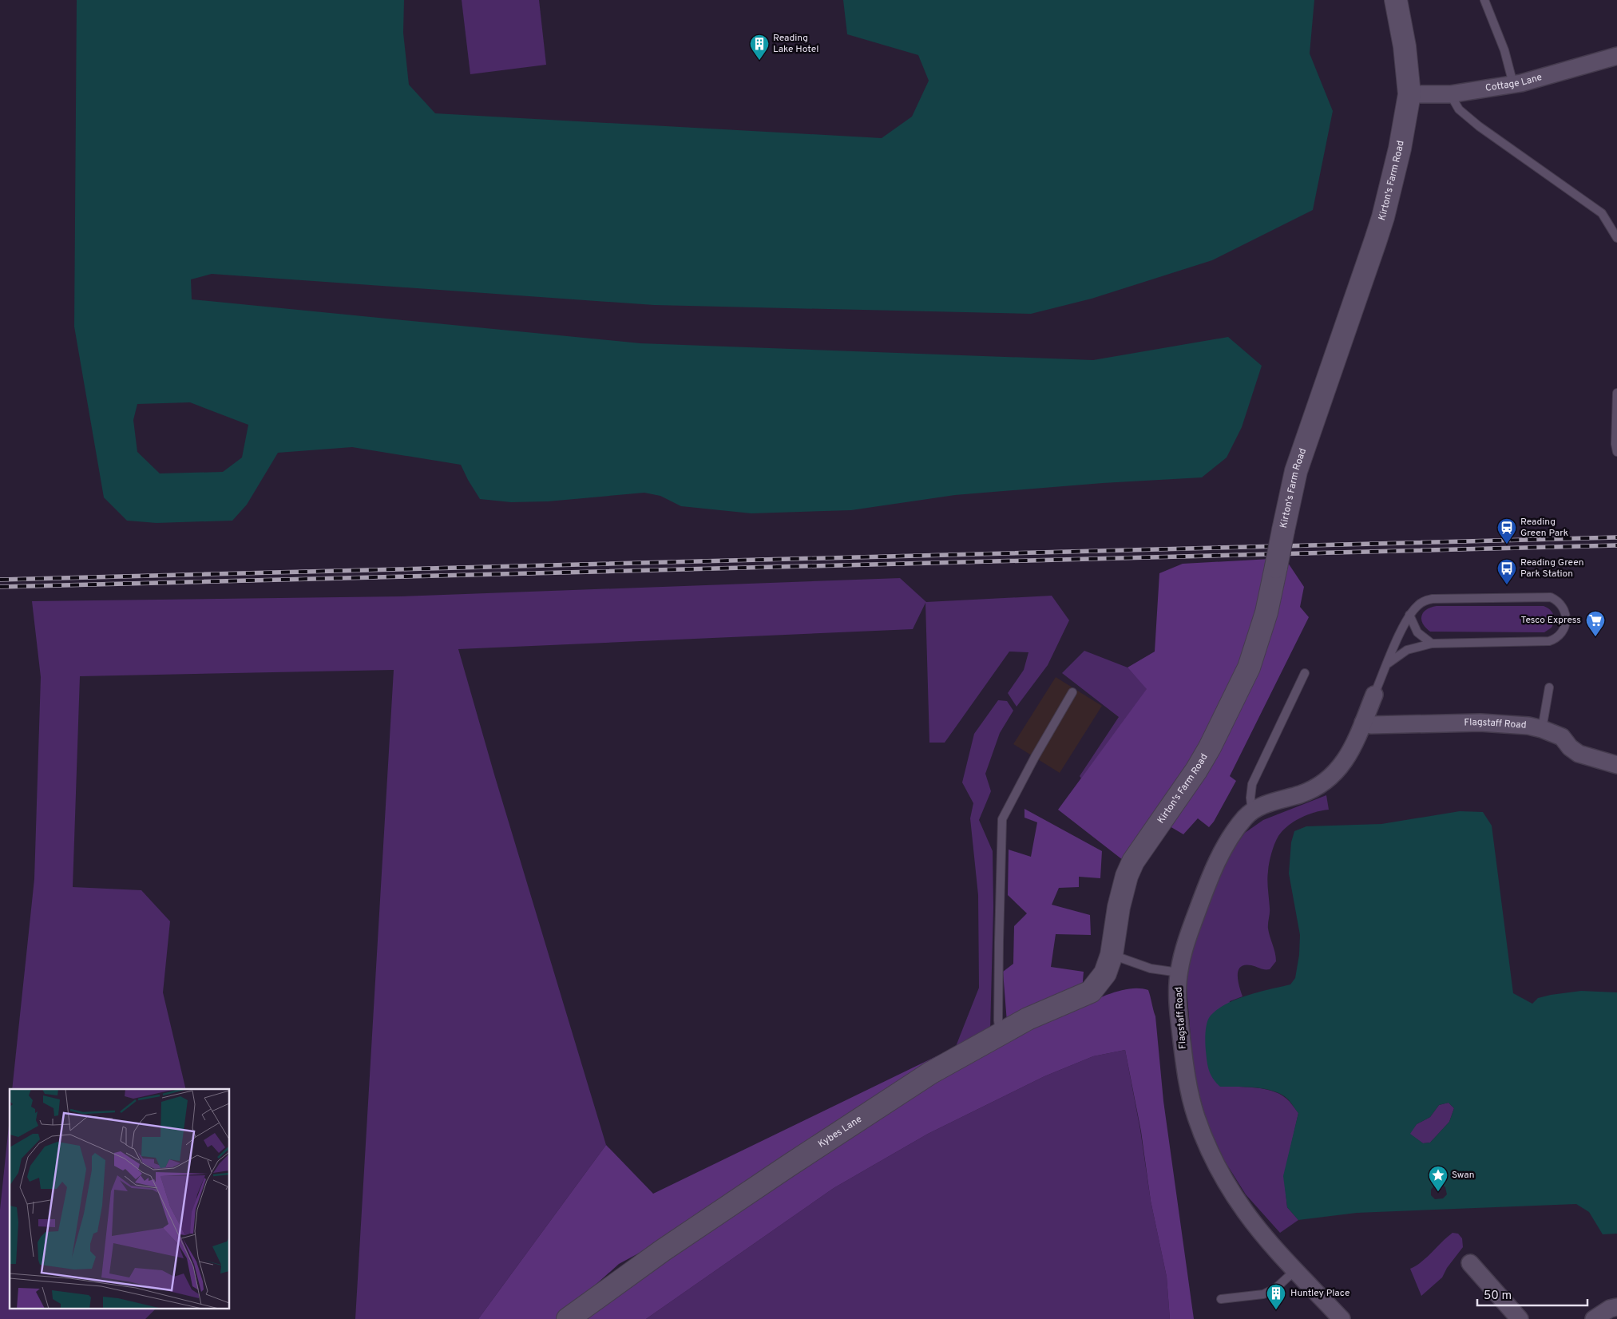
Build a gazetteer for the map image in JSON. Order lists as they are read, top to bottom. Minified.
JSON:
{"streets":{"street":["Cottage Lane","Kirton's Farm Road","Flagstaff Road","Kybes Lane"]},"crossings":[["Cottage Lane","Kirton's Farm Road"],["Kirton's Farm Road","Kybes Lane"]],"places":{"building":["Reading Lake Hotel","Huntley Place"],"station":["Reading Green Park"],"bus stop":["Reading Green Park Station"],"supermarket":["Tesco Express"],"place":["Swan"]},"scale_bar":"50 m"}
